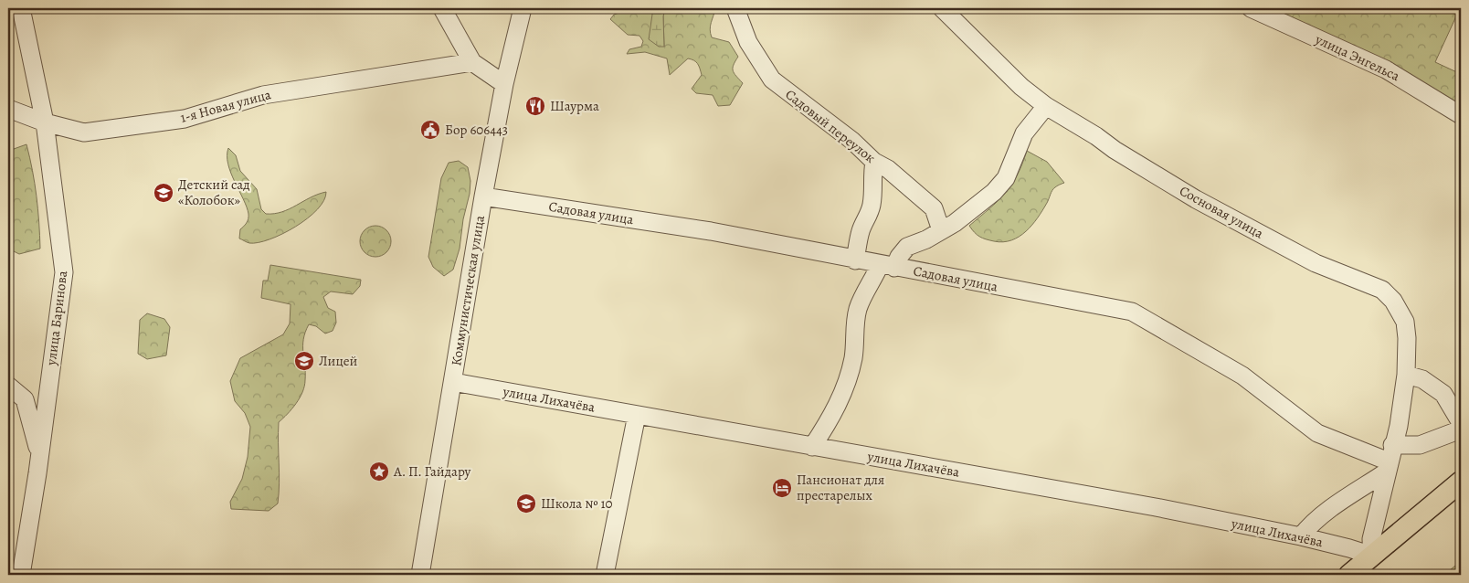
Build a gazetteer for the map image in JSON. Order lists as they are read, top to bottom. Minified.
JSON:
{"streets":{"street":["улица Энгельса","1-я Новая улица","Садовый переулок","Сосновая улица","Садовая улица","Коммунистическая улица","улица Баринова","улица Лихачёва"]},"crossings":[["1-я Новая улица","улица Баринова"],["Сосновая улица","Садовая улица"],["Сосновая улица","улица Лихачёва"],["Садовая улица","Коммунистическая улица"],["Коммунистическая улица","улица Лихачёва"]],"places":{"restaurant":["Шаурма"],"public building":["Бор 606443"],"school or university":["Детский сад «Колобок»","Лицей","Школа № 10"],"place":["А. П. Гайдару"],"hotel":["Пансионат для престарелых"]}}
